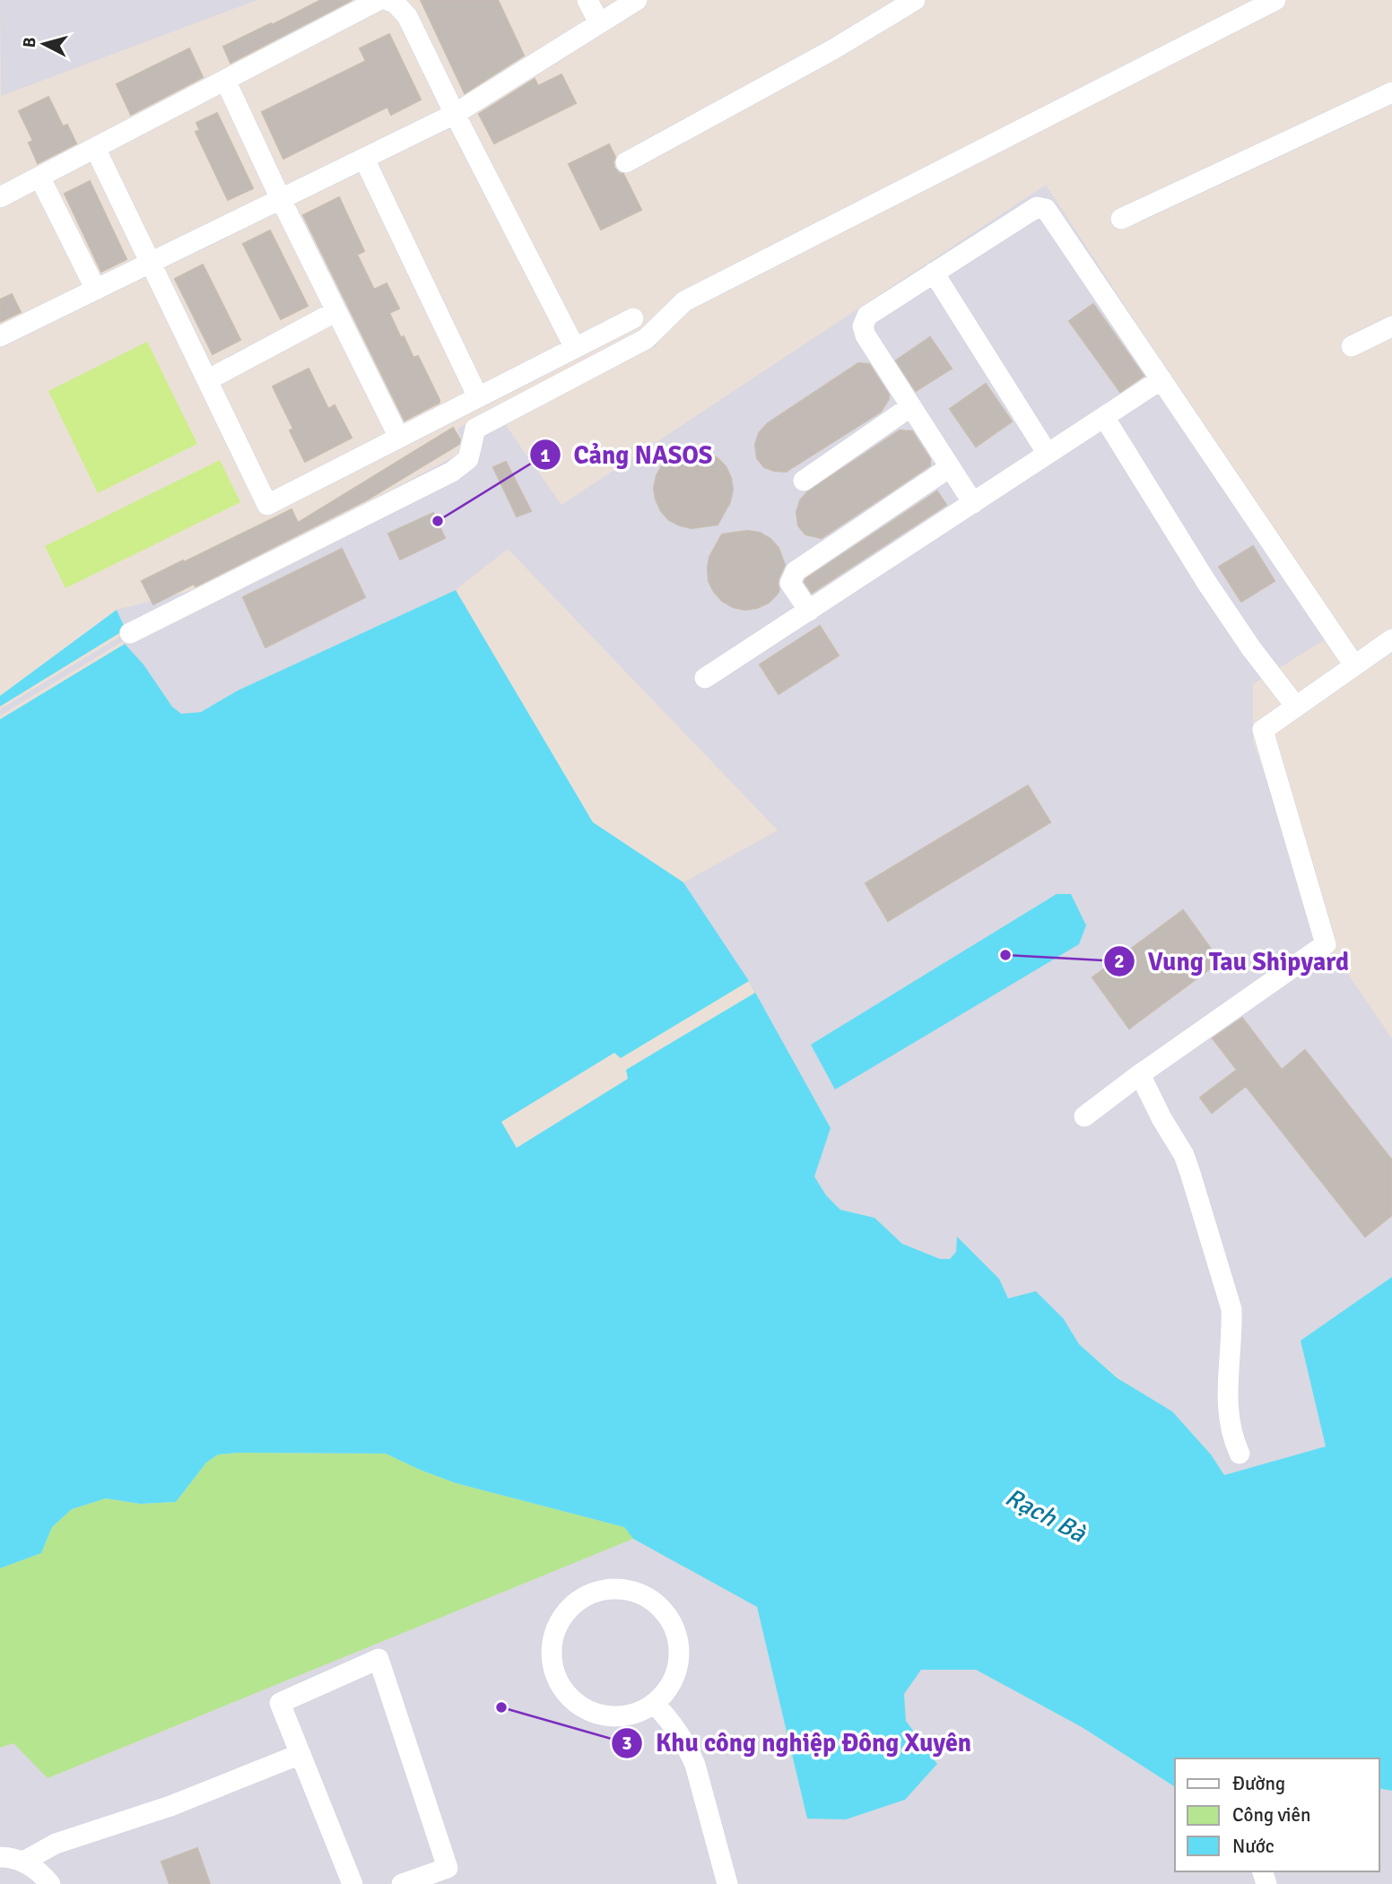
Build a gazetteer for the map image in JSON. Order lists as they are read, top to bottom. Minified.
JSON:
{"water":["Rạch Bà"],"places":["Cảng NASOS","Vung Tau Shipyard","Khu công nghiệp Đông Xuyên"],"legend":["Đường","Công viên","Nước"],"north":"left"}
